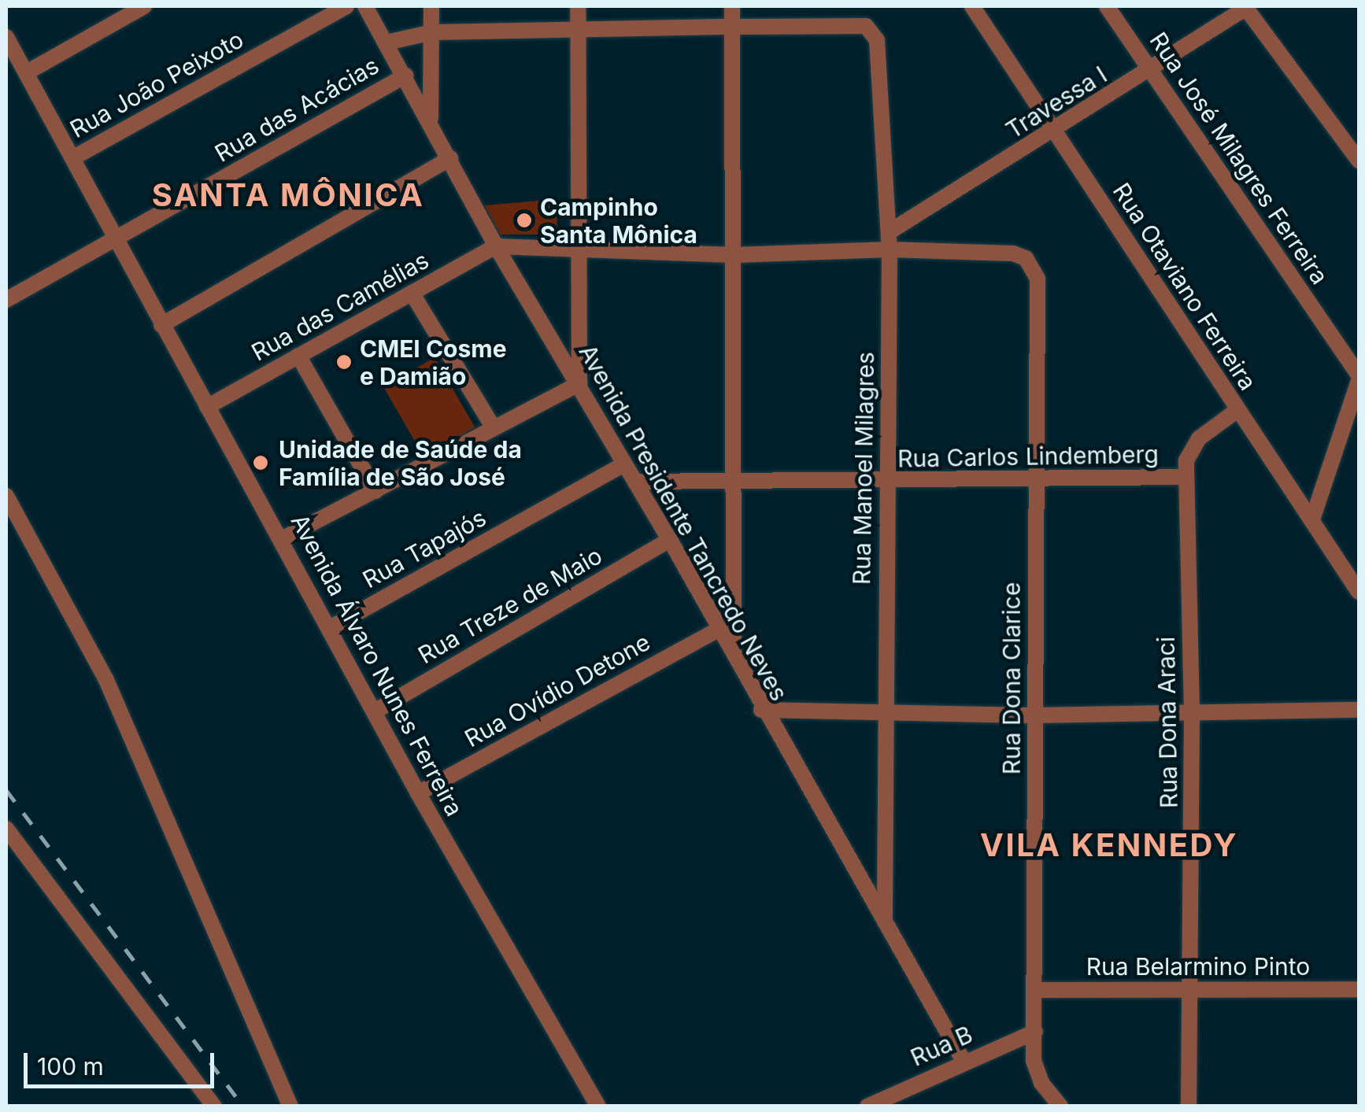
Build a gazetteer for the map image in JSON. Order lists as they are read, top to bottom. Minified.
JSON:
{"streets":{"street":["Rua João Peixoto","Travessa I","Rua das Acácias","Rua José Milagres Ferreira","Rua Otaviano Ferreira","Rua das Camélias","Rua Carlos Lindemberg","Rua Manoel Milagres","Avenida Presidente Tancredo Neves","Rua Tapajós","Rua Treze de Maio","Avenida Álvaro Nunes Ferreira","Rua Dona Clarice","Rua Ovídio Detone","Rua Dona Araci","Rua Belarmino Pinto","Rua B"]},"crossings":[["Rua João Peixoto","Avenida Álvaro Nunes Ferreira"],["Travessa I","Rua José Milagres Ferreira"],["Travessa I","Rua Otaviano Ferreira"],["Travessa I","Rua Manoel Milagres"],["Rua das Acácias","Avenida Presidente Tancredo Neves"],["Rua das Acácias","Avenida Álvaro Nunes Ferreira"],["Rua Otaviano Ferreira","Rua Dona Araci"],["Rua das Camélias","Avenida Presidente Tancredo Neves"],["Rua das Camélias","Avenida Álvaro Nunes Ferreira"],["Rua Carlos Lindemberg","Rua Manoel Milagres"],["Rua Carlos Lindemberg","Avenida Presidente Tancredo Neves"],["Rua Carlos Lindemberg","Rua Dona Clarice"],["Rua Carlos Lindemberg","Rua Dona Araci"],["Rua Manoel Milagres","Avenida Presidente Tancredo Neves"],["Rua Manoel Milagres","Rua Dona Clarice"],["Avenida Presidente Tancredo Neves","Rua Tapajós"],["Avenida Presidente Tancredo Neves","Rua Treze de Maio"],["Avenida Presidente Tancredo Neves","Rua Ovídio Detone"],["Avenida Presidente Tancredo Neves","Rua B"],["Rua Tapajós","Avenida Álvaro Nunes Ferreira"],["Rua Treze de Maio","Avenida Álvaro Nunes Ferreira"],["Avenida Álvaro Nunes Ferreira","Rua Ovídio Detone"],["Rua Dona Clarice","Rua Belarmino Pinto"],["Rua Dona Clarice","Rua B"],["Rua Dona Araci","Rua Belarmino Pinto"]],"districts":["SANTA MÔNICA","VILA KENNEDY"],"places":["Campinho Santa Mônica","CMEI Cosme e Damião","Unidade de Saúde da Família de São José"],"scale_bar":"100 m"}
